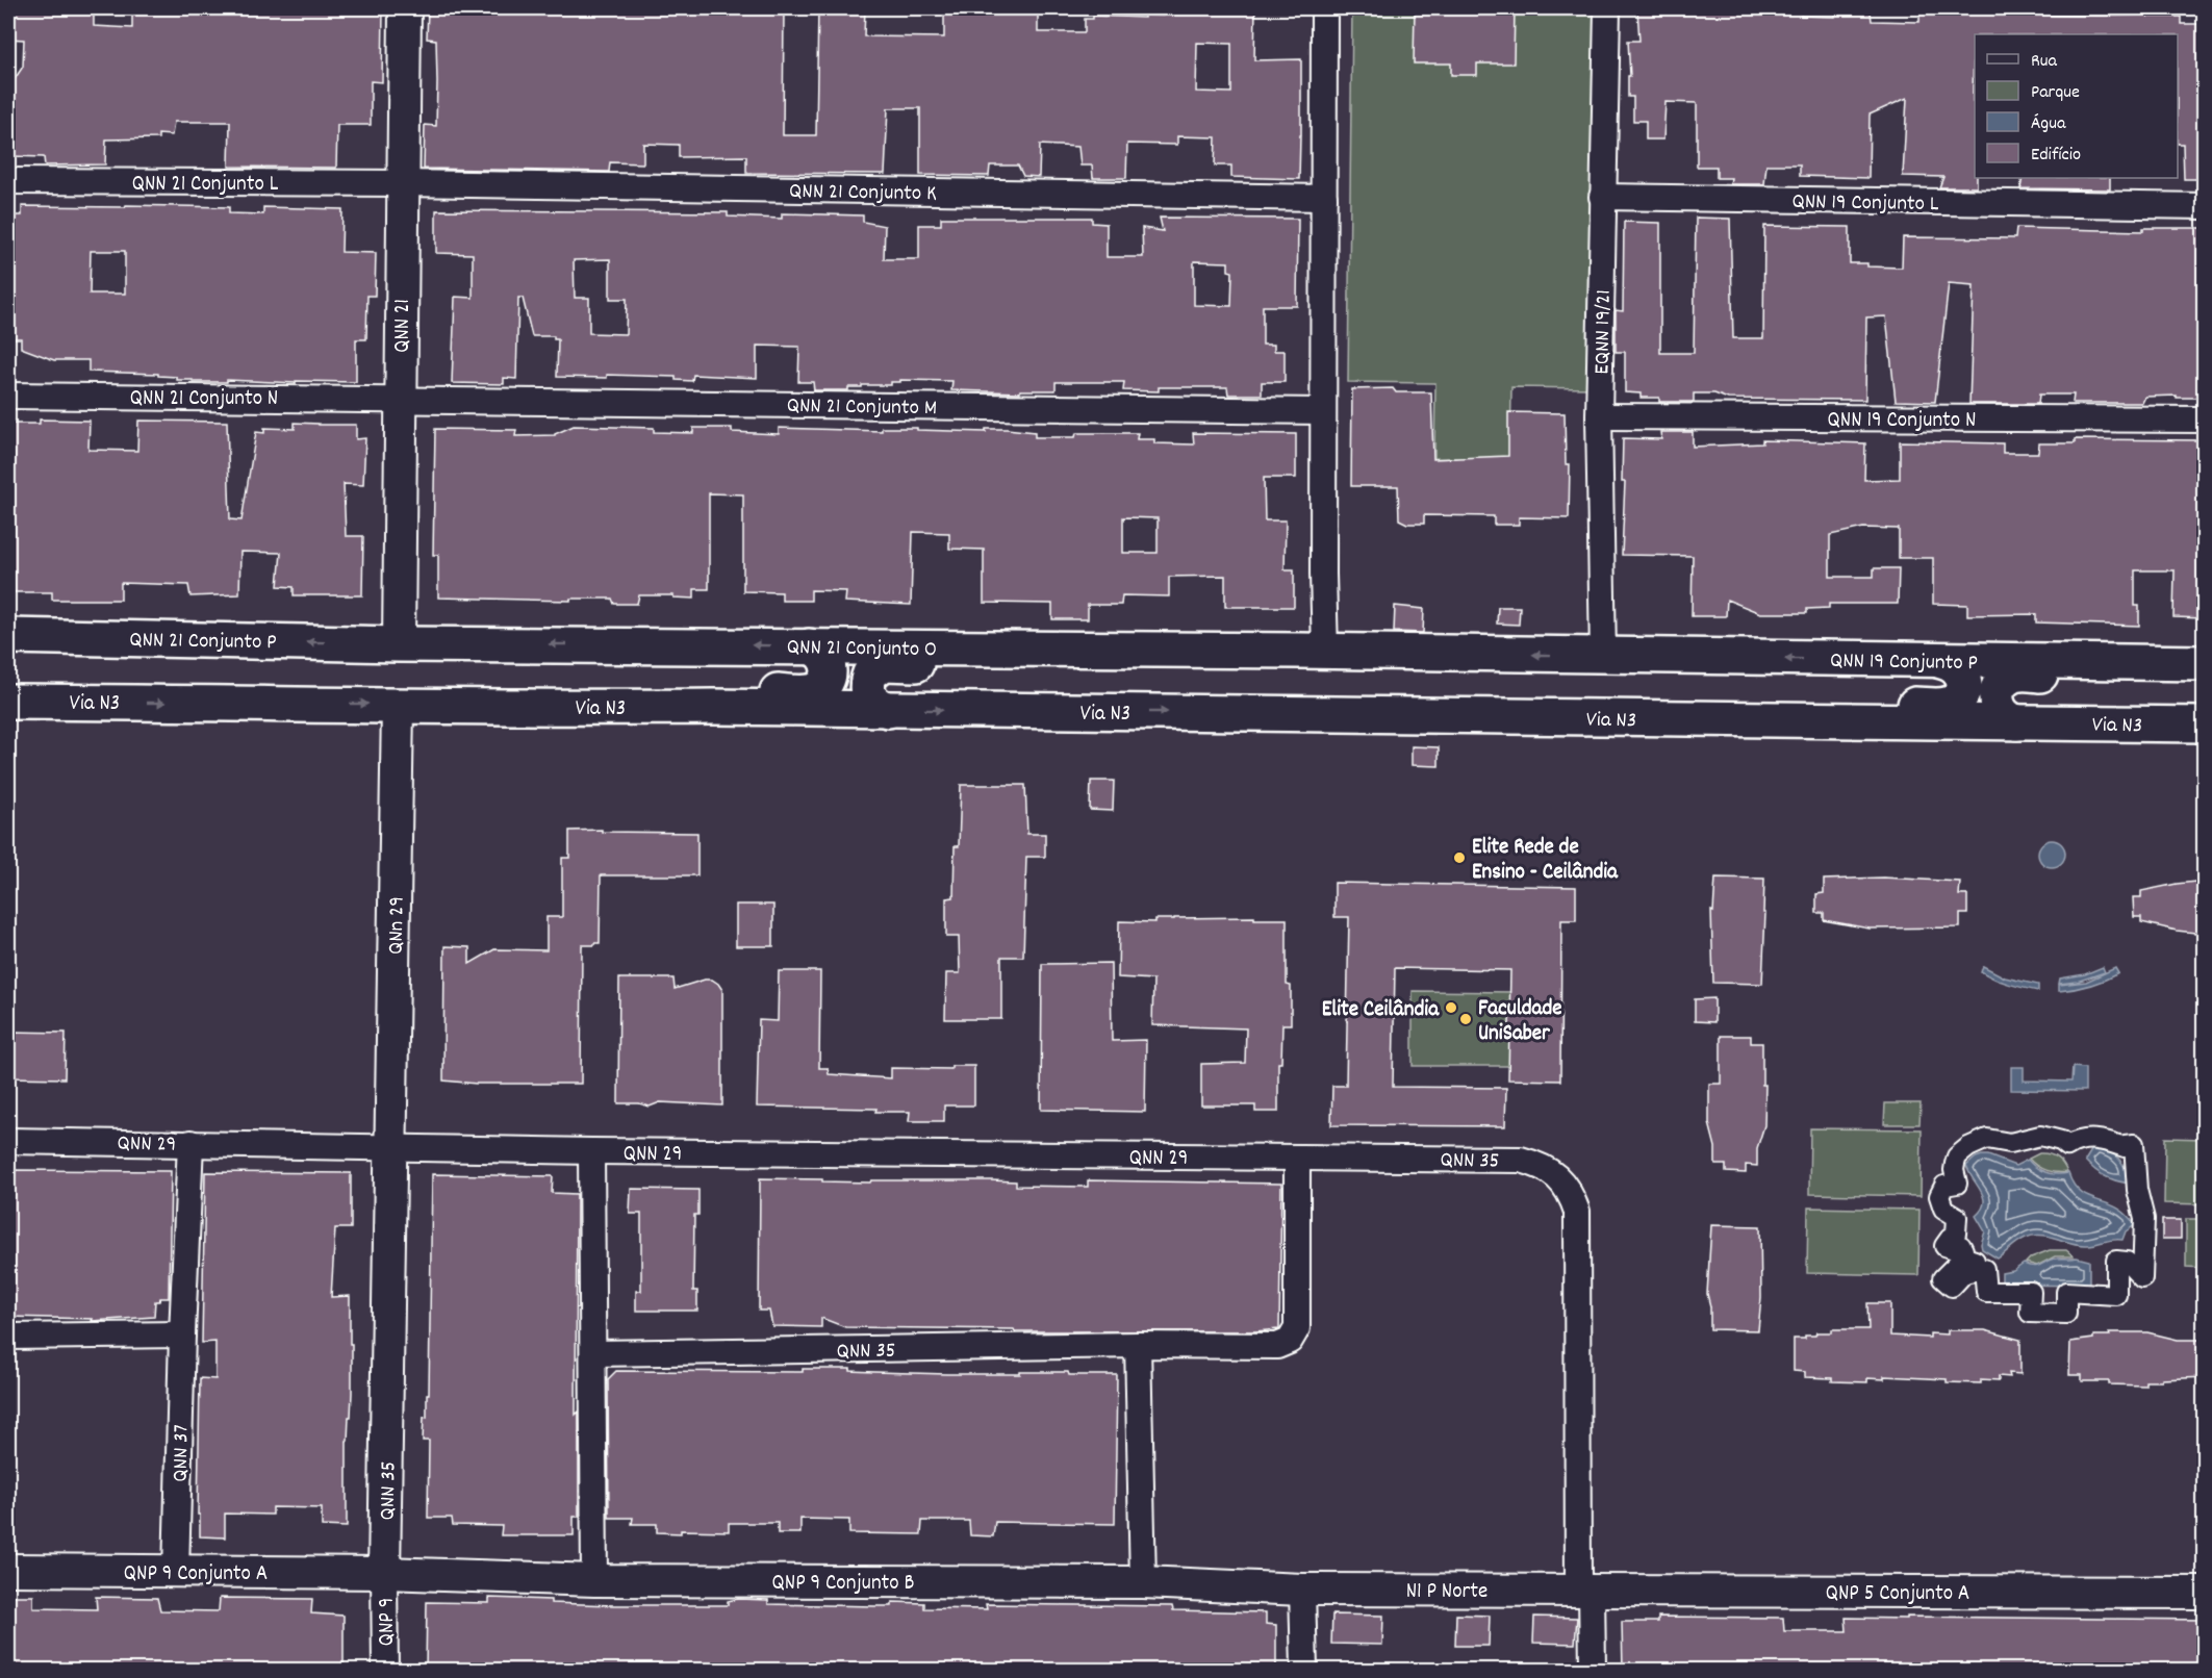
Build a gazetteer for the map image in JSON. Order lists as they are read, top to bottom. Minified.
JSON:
{"streets":{"main road":["QNN 21 Conjunto P","QNN 21 Conjunto O","QNN 19 Conjunto P","Via N3"],"street":["QNN 21 Conjunto L","QNN 21 Conjunto K","QNN 19 Conjunto L","QNN 21","EQNN 19/21","QNN 21 Conjunto N","QNN 21 Conjunto M","QNN 19 Conjunto N","QNn 29","QNN 29","QNN 35","QNN 37","QNP 9 Conjunto A","QNP 9 Conjunto B","N1 P Norte","QNP 5 Conjunto A","QNP 9"]},"crossings":[["QNN 21 Conjunto L","QNN 21 Conjunto K"],["QNN 21 Conjunto L","QNN 21"],["QNN 21 Conjunto K","QNN 21"],["QNN 19 Conjunto L","EQNN 19/21"],["QNN 21","QNN 21 Conjunto N"],["QNN 21","QNN 21 Conjunto M"],["QNN 21","QNN 21 Conjunto P"],["QNN 21","QNN 21 Conjunto O"],["EQNN 19/21","QNN 19 Conjunto N"],["EQNN 19/21","QNN 19 Conjunto P"],["QNN 21 Conjunto N","QNN 21 Conjunto M"],["QNN 21 Conjunto P","QNN 21 Conjunto O"],["Via N3","QNn 29"],["QNn 29","QNN 29"],["QNn 29","QNN 35"],["QNN 29","QNN 35"],["QNN 29","QNN 37"],["QNN 35","QNP 9 Conjunto A"],["QNN 35","QNP 9 Conjunto B"],["QNN 35","N1 P Norte"],["QNN 35","QNP 5 Conjunto A"],["QNN 35","QNP 9"],["QNN 37","QNP 9 Conjunto A"],["QNP 9 Conjunto A","QNP 9 Conjunto B"],["QNP 9 Conjunto A","QNP 9"],["QNP 9 Conjunto B","N1 P Norte"],["QNP 9 Conjunto B","QNP 9"],["N1 P Norte","QNP 5 Conjunto A"]],"one_way":["QNN 21 Conjunto P","QNN 21 Conjunto O","QNN 19 Conjunto P"],"places":["Elite Rede de Ensino - Ceilândia","Elite Ceilândia","Faculdade UniSaber"],"legend":["Rua","Parque","Água","Edifício"]}
